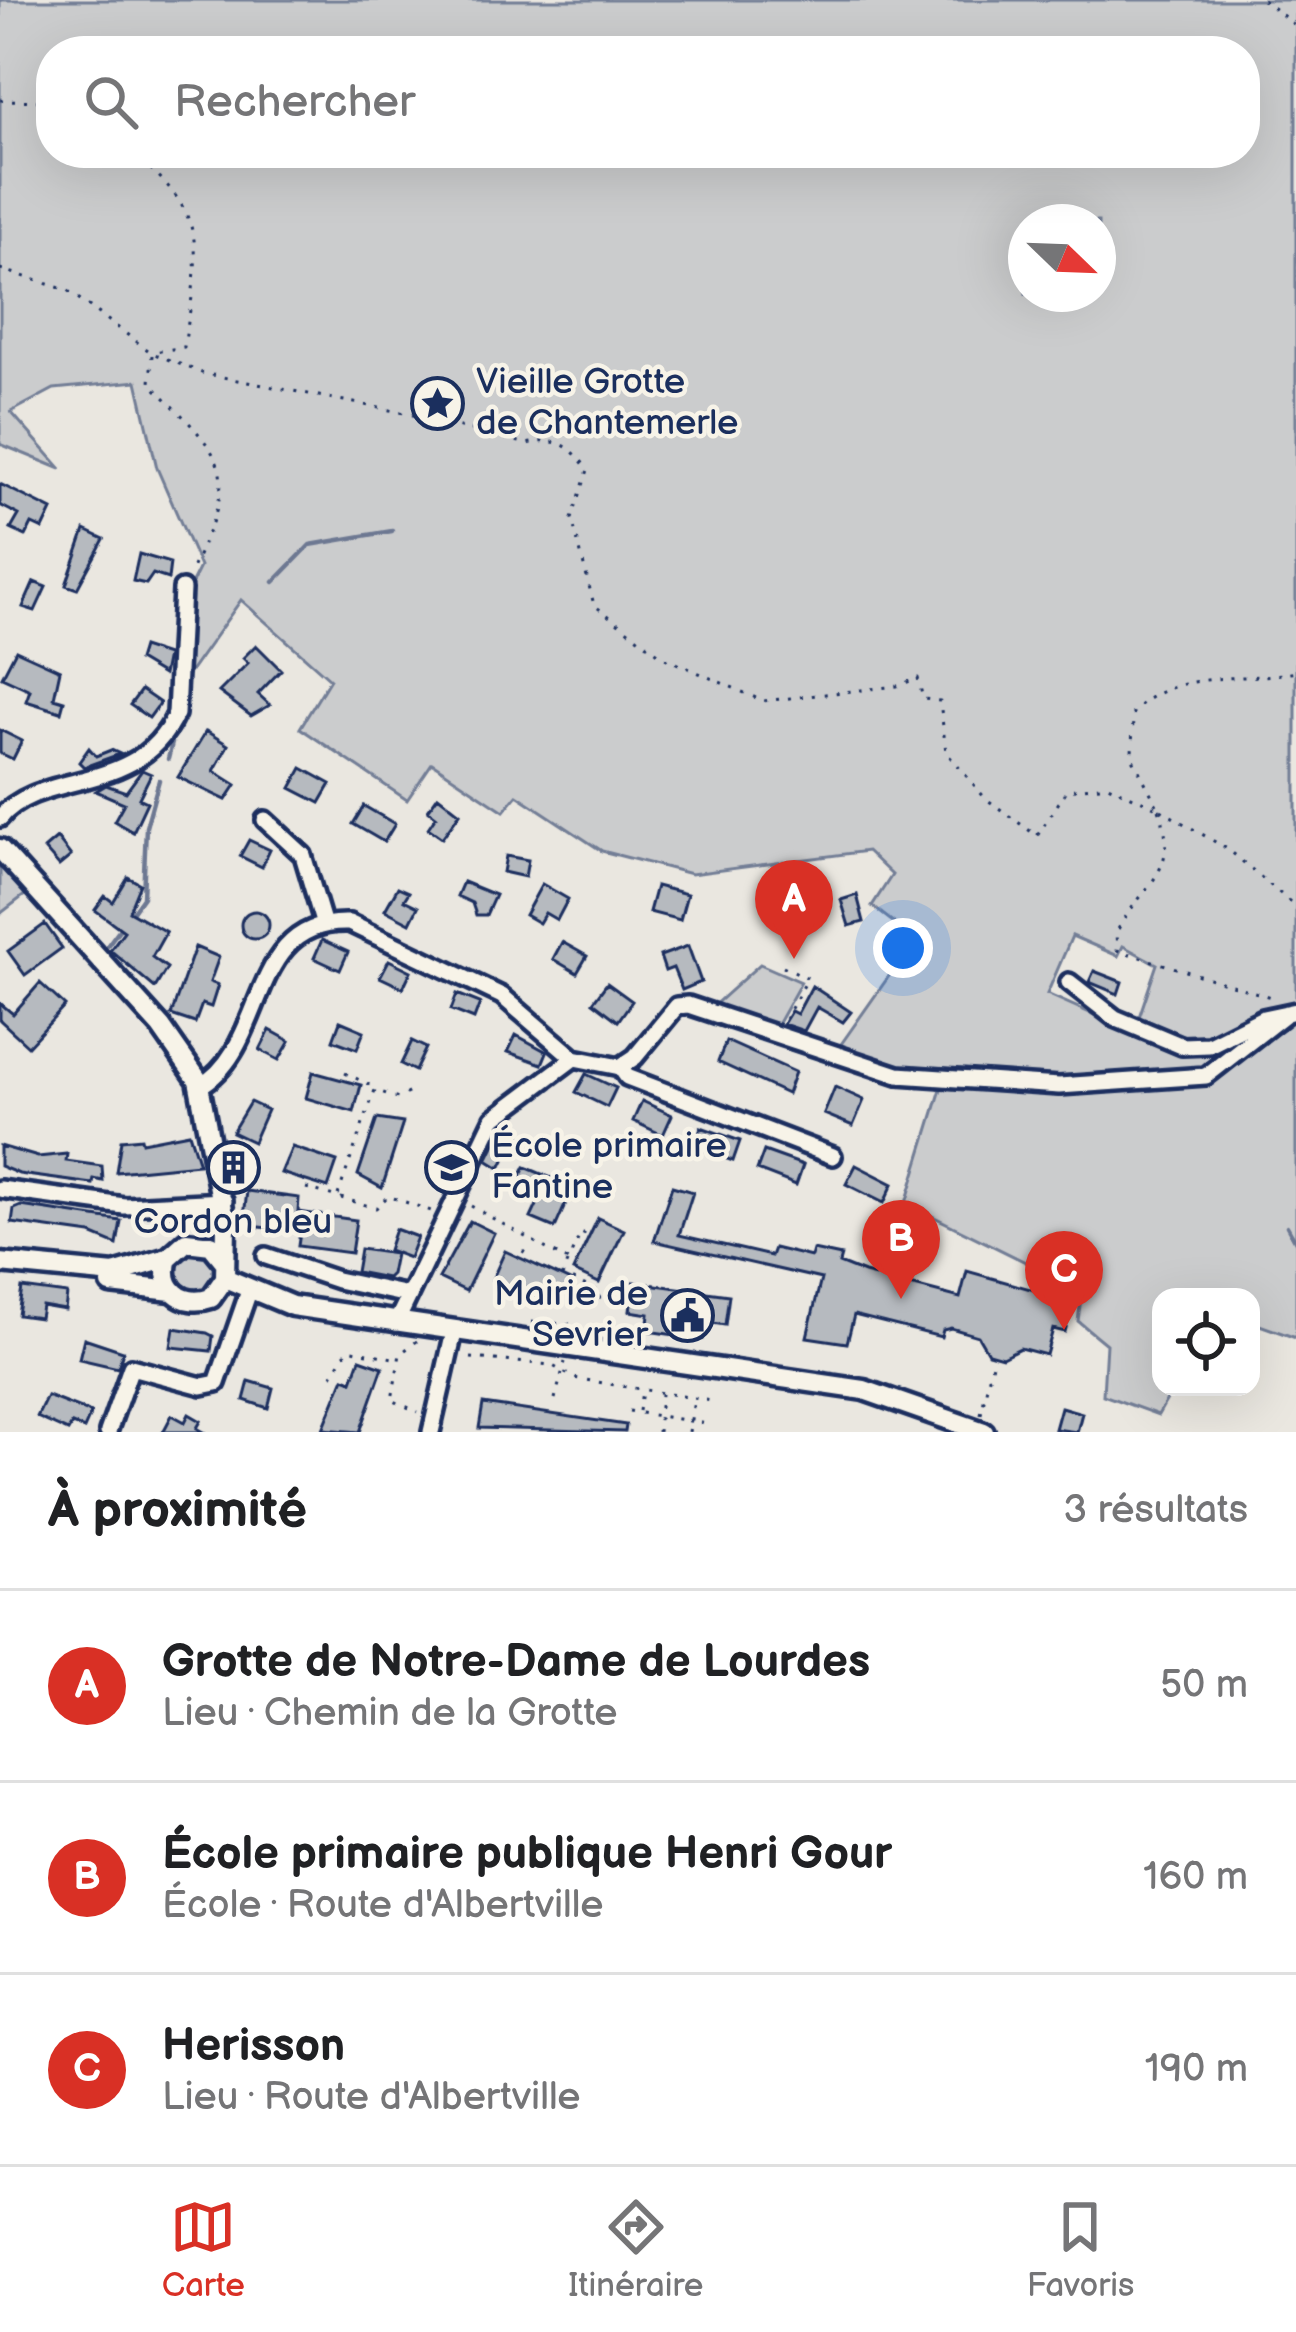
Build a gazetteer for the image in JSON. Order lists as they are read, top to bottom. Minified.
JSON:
{"places":{"place":["Vieille Grotte de Chantemerle"],"building":["Cordon bleu"],"school or university":["École primaire Fantine"],"public building":["Mairie de Sevrier"]},"north":"bottom right","page":{"search":"Rechercher","pins":["A","B","C"],"heading":["À proximité","3 résultats"],"list":[{"mark":"A","name":"Grotte de Notre-Dame de Lourdes","note":"Lieu · Chemin de la Grotte","value":"50 m"},{"mark":"B","name":"École primaire publique Henri Gour","note":"École · Route d'Albertville","value":"160 m"},{"mark":"C","name":"Herisson","note":"Lieu · Route d'Albertville","value":"190 m"}],"nav":["Carte","Itinéraire","Favoris"]}}
